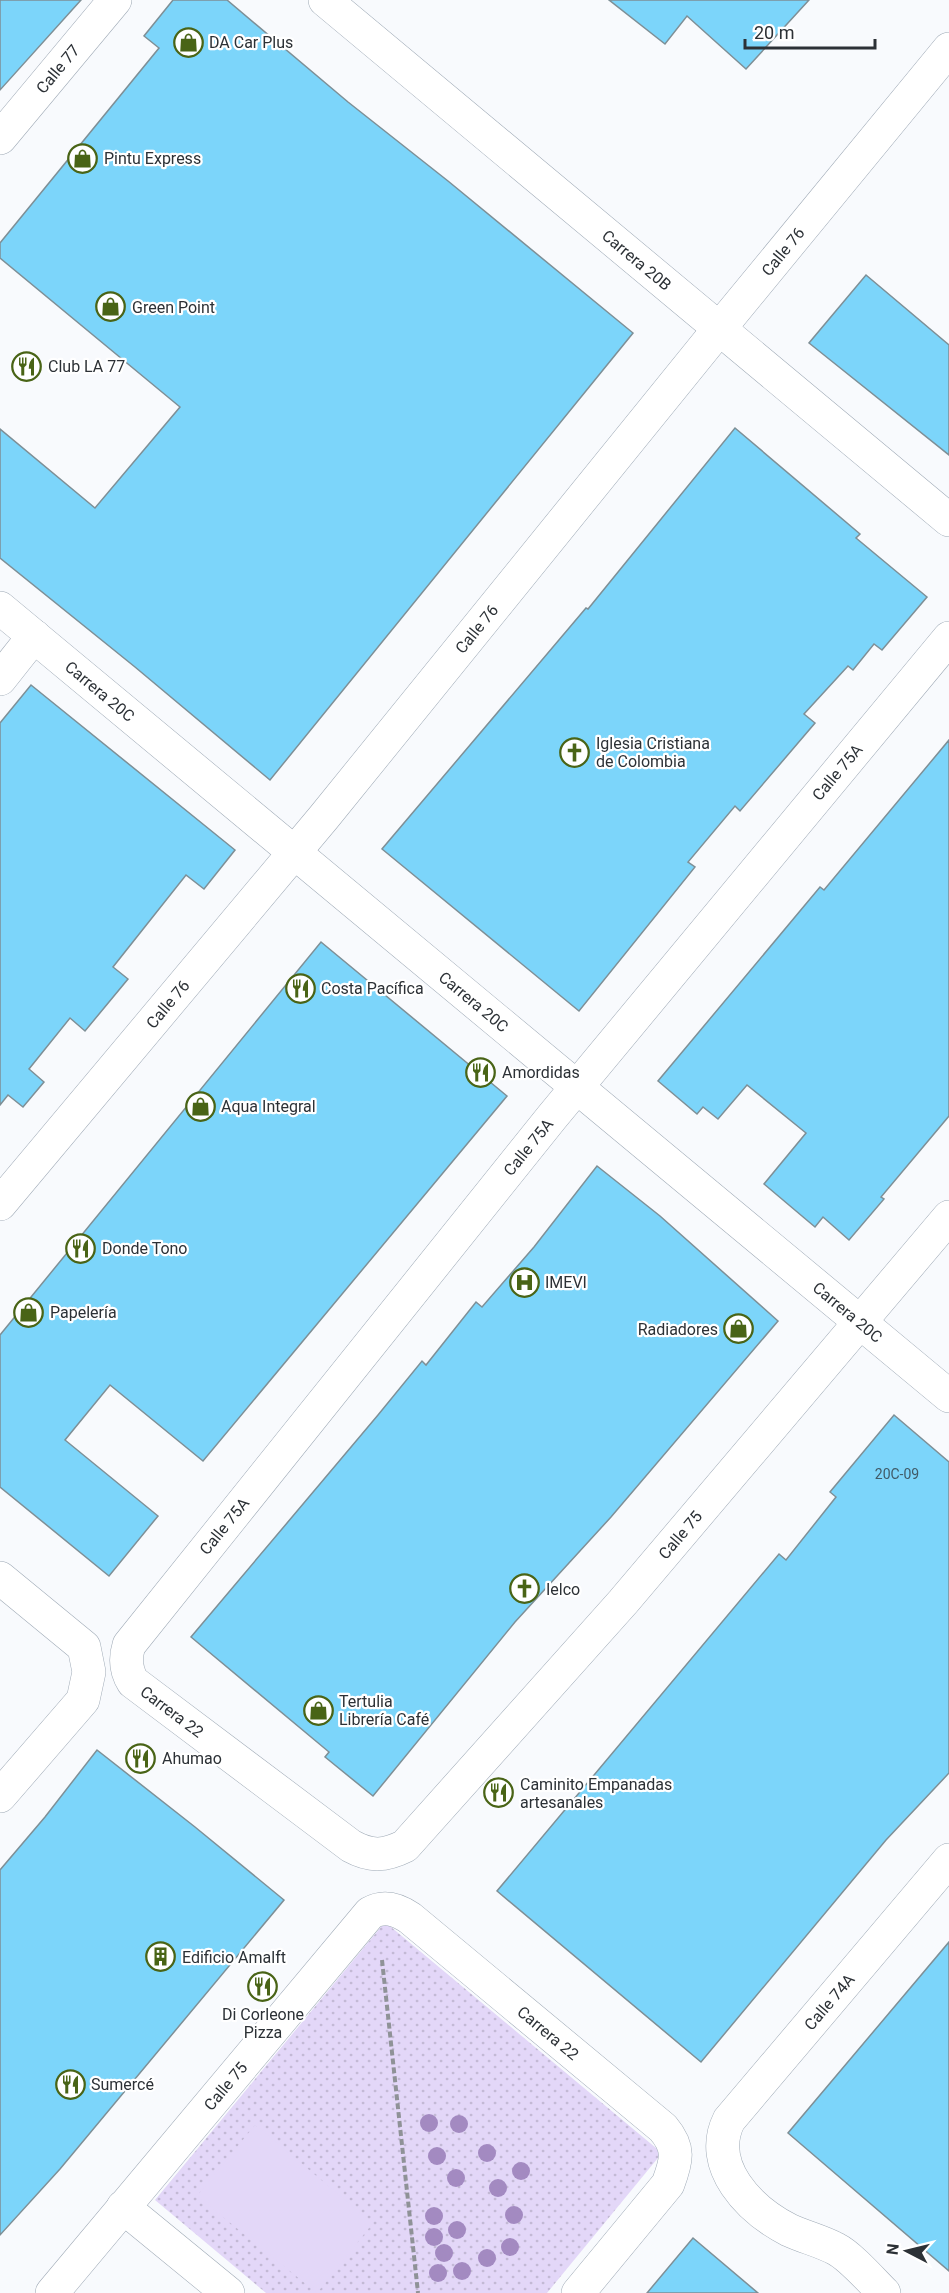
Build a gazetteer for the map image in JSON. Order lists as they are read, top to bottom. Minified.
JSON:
{"streets":{"street":["Calle 77","Calle 76","Carrera 20B","Carrera 20C","Calle 75A","Calle 75","Carrera 22","Calle 74A"]},"crossings":[["Calle 76","Carrera 20B"],["Calle 76","Carrera 20C"],["Carrera 20C","Calle 75A"],["Carrera 20C","Calle 75"],["Calle 75A","Carrera 22"],["Calle 75","Carrera 22"]],"places":{"shop":["DA Car Plus","Pintu Express","Green Point","Aqua Integral","Papelería","Radiadores","Tertulia Librería Café"],"restaurant":["Club LA 77","Costa Pacífica","Amordidas","Donde Tono","Ahumao","Caminito Empanadas artesanales","Di Corleone Pizza","Sumercé"],"church":["Iglesia Cristiana de Colombia","Ielco"],"hospital":["IMEVI"],"building":["Edificio Amalft"]},"house_numbers":["20C-09"],"scale_bar":"20 m","north":"left"}
